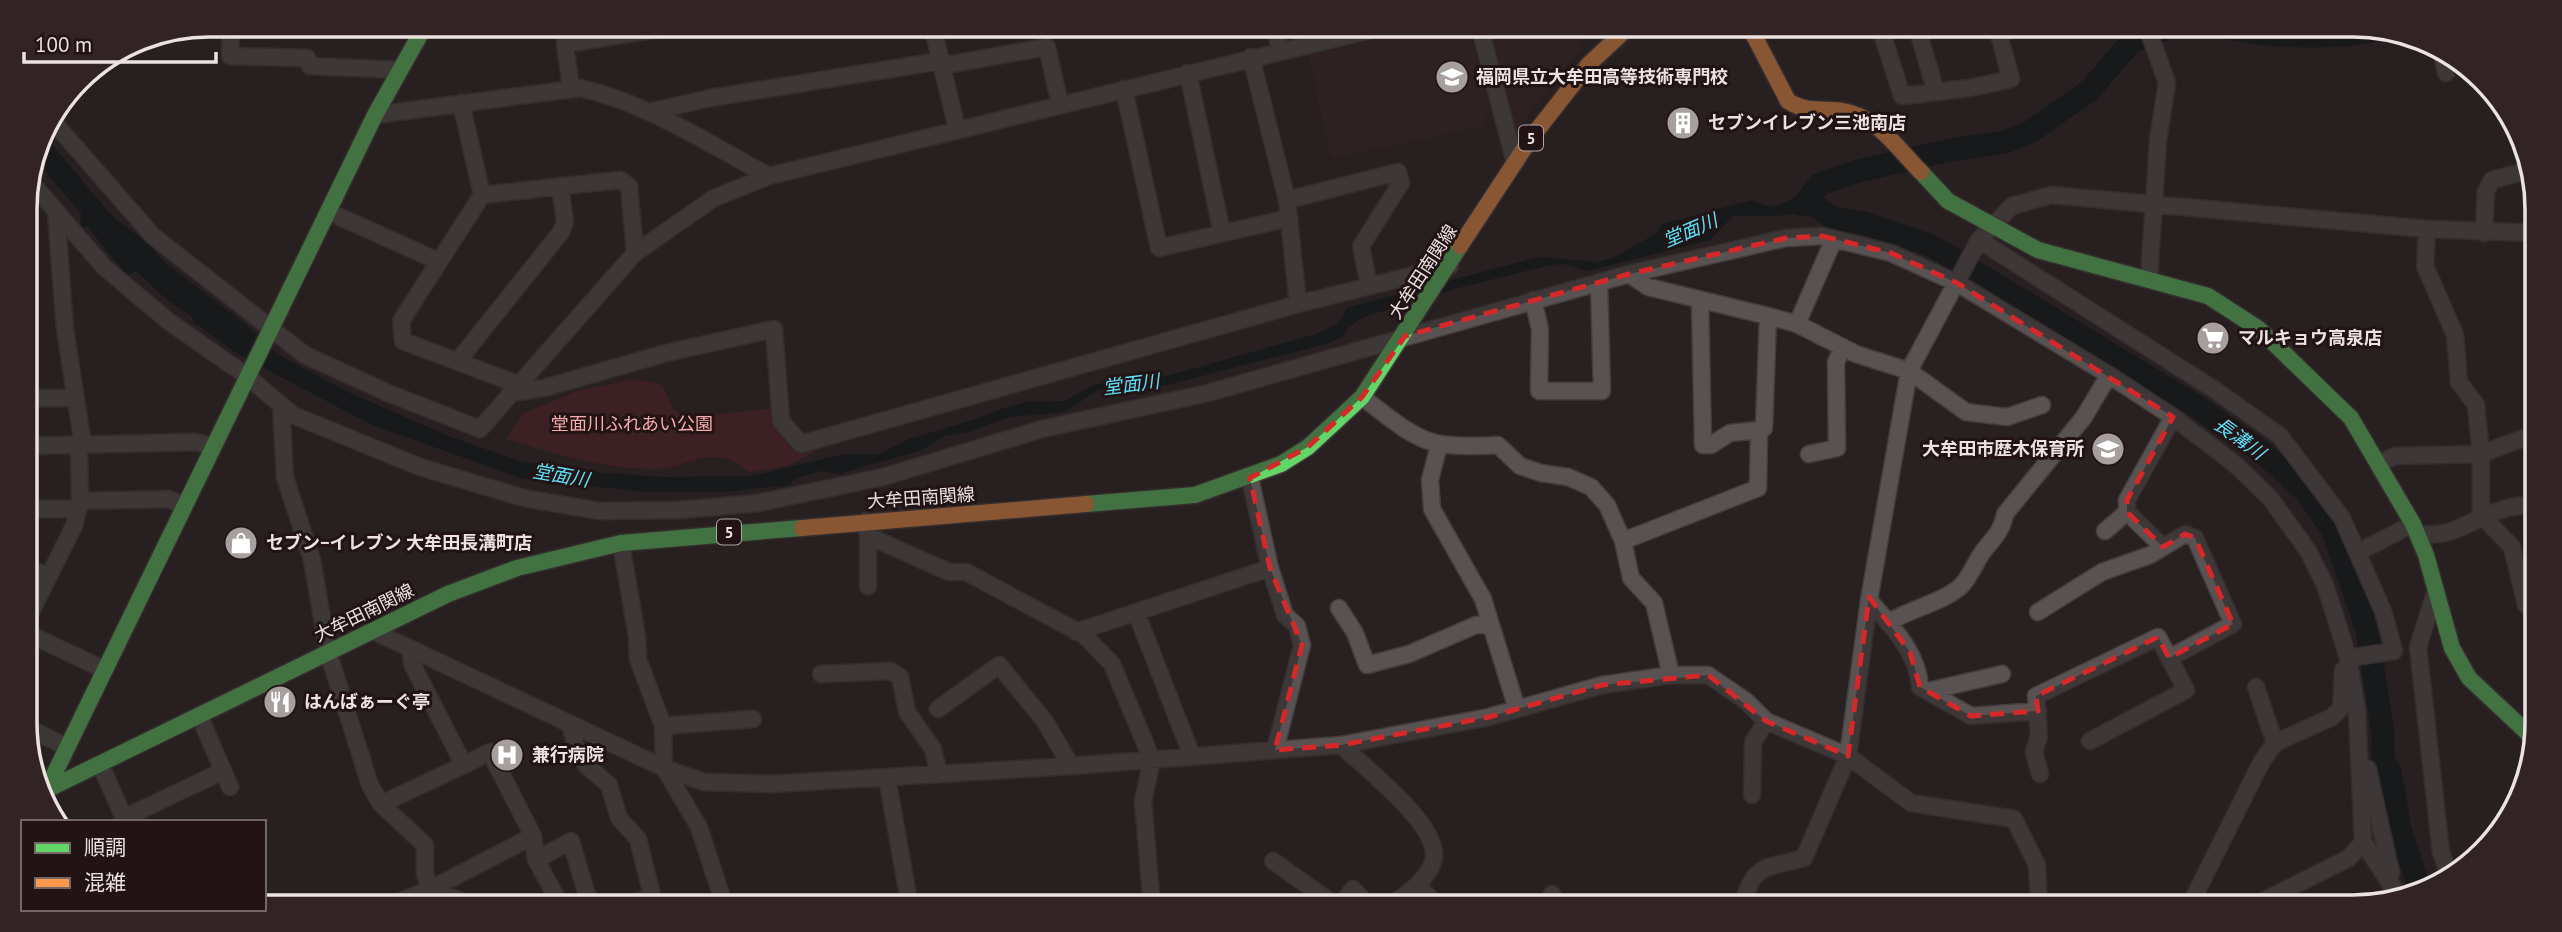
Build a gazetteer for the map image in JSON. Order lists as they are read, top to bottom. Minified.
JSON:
{"streets":{"street":["5","大牟田南関線"]},"water":["堂面川","長溝川"],"parks":["堂面川ふれあい公園"],"places":{"school or university":["福岡県立大牟田高等技術専門校","大牟田市歴木保育所"],"building":["セブンイレブン三池南店"],"supermarket":["マルキョウ高泉店"],"shop":["セブン−イレブン 大牟田長溝町店"],"restaurant":["はんばぁーぐ亭"],"hospital":["兼行病院"]},"legend":["順調","混雑"],"scale_bar":"100 m"}
